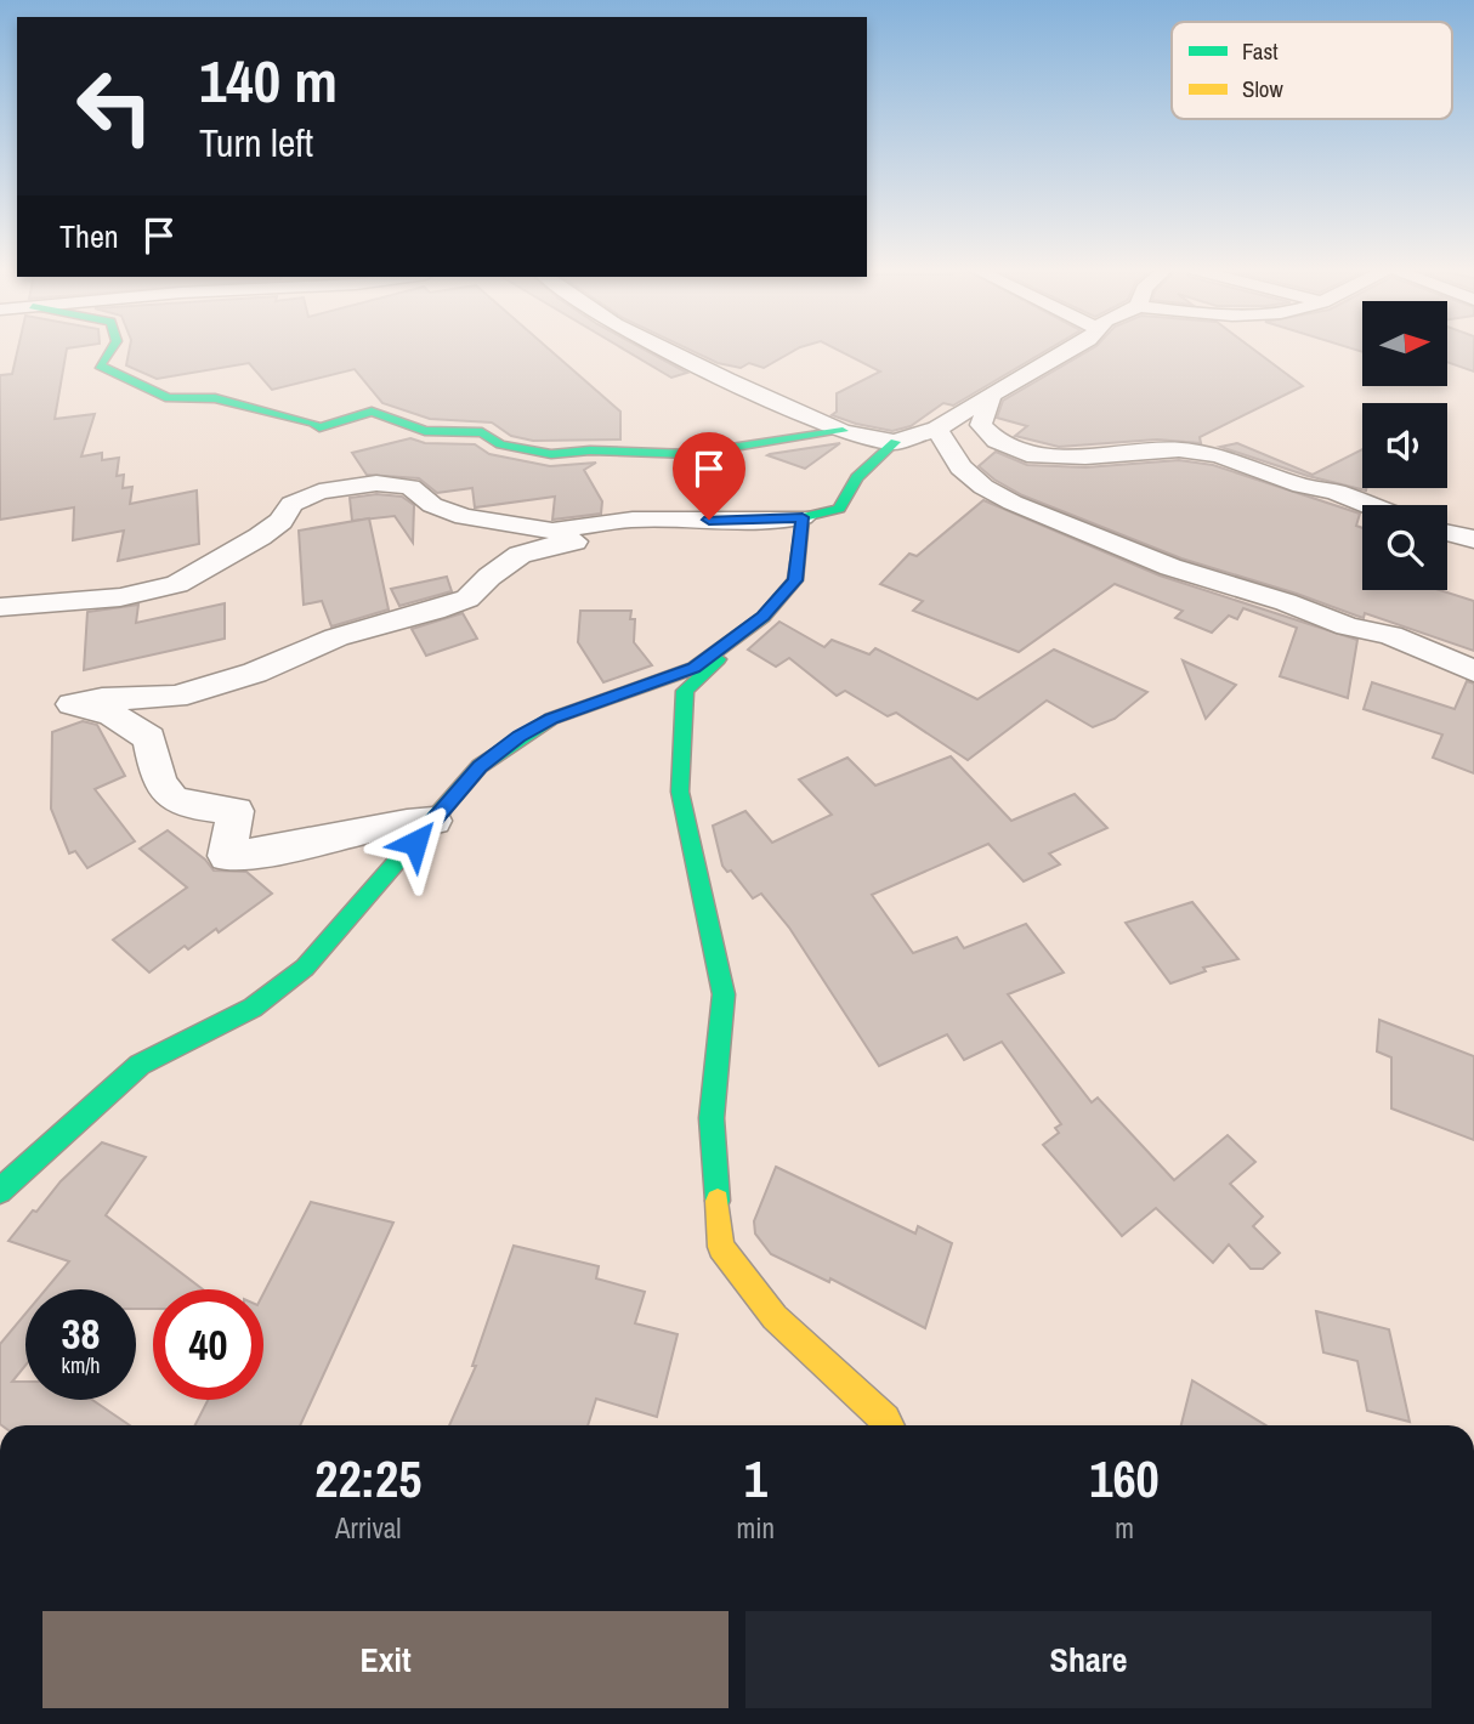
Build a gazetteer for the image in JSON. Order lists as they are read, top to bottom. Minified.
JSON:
{"legend":["Fast","Slow"],"north":"right","page":{"turn":["140 m","Turn left"],"then":"Then","speed":"38 km/h","limit":"40","eta":["22:25","Arrival","1","min","160","m"],"buttons":["Exit","Share"]}}
